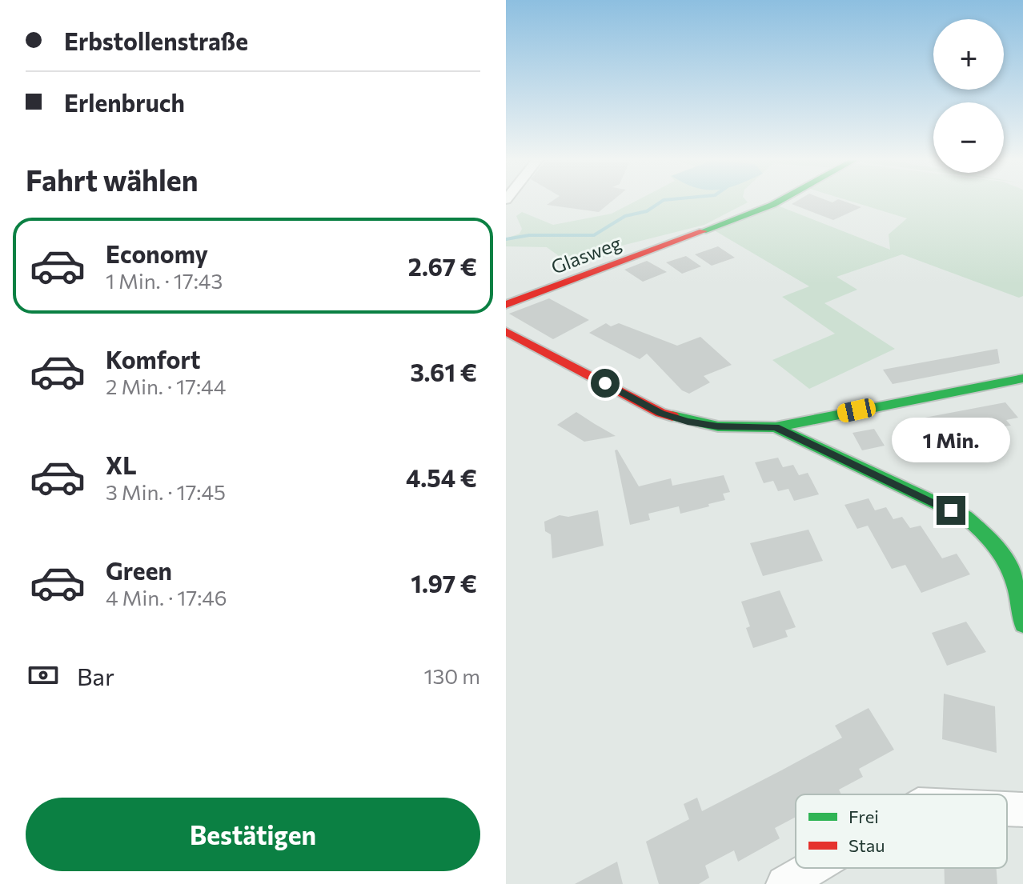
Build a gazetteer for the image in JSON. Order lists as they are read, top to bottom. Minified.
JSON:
{"streets":{"street":["Glasweg"]},"legend":["Frei","Stau"],"page":{"banner":["Erbstollenstraße","Erlenbruch"],"map_buttons":["+","−"],"heading":"Fahrt wählen","list":[{"name":"Economy","note":"1 Min. · 17:43","value":"2.67 €"},{"name":"Komfort","note":"2 Min. · 17:44","value":"3.61 €"},{"name":"XL","note":"3 Min. · 17:45","value":"4.54 €"},{"name":"Green","note":"4 Min. · 17:46","value":"1.97 €"}],"bubble":"1 Min.","pay":["Bar","130 m"],"buttons":"Bestätigen"}}
